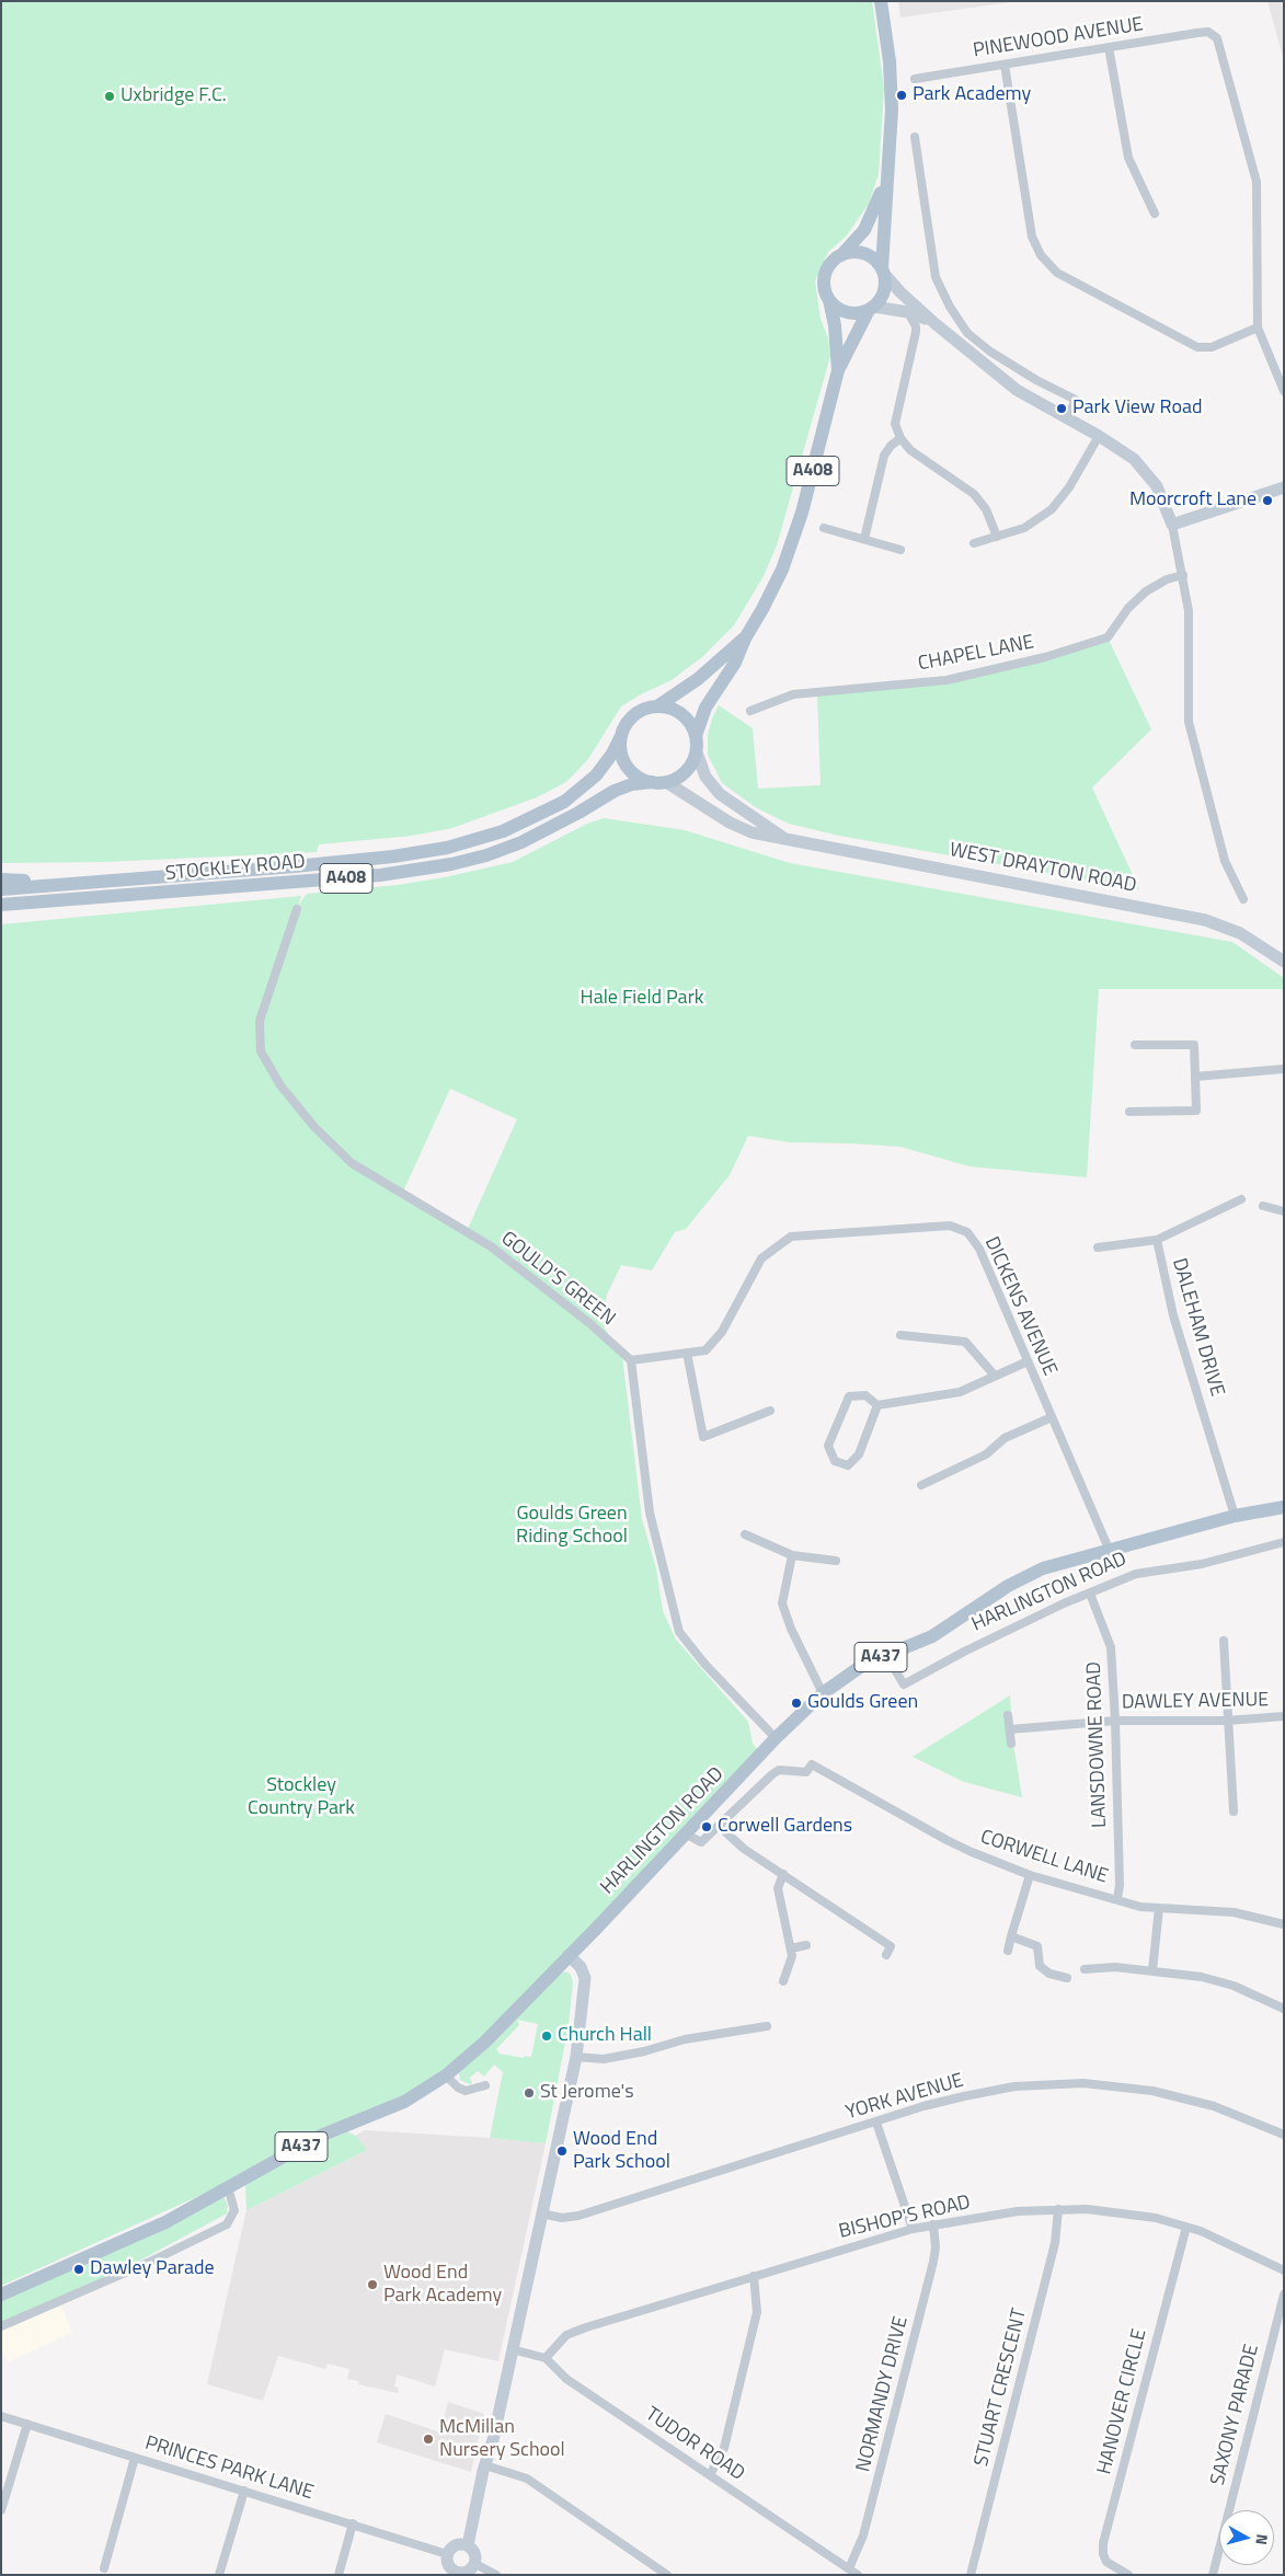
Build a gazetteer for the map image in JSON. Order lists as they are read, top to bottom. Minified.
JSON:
{"streets":{"main road":["A408","STOCKLEY ROAD","HARLINGTON ROAD","A437"],"street":["PINEWOOD AVENUE","CHAPEL LANE","WEST DRAYTON ROAD","GOULD'S GREEN","DICKENS AVENUE","DALEHAM DRIVE","DAWLEY AVENUE","LANSDOWNE ROAD","CORWELL LANE","YORK AVENUE","BISHOP'S ROAD","STUART CRESCENT","NORMANDY DRIVE","HANOVER CIRCLE","SAXONY PARADE","TUDOR ROAD","PRINCES PARK LANE"]},"crossings":[["A408","STOCKLEY ROAD"],["A408","WEST DRAYTON ROAD"],["STOCKLEY ROAD","WEST DRAYTON ROAD"],["GOULD'S GREEN","DICKENS AVENUE"],["DICKENS AVENUE","HARLINGTON ROAD"],["DALEHAM DRIVE","HARLINGTON ROAD"],["HARLINGTON ROAD","A437"],["HARLINGTON ROAD","LANSDOWNE ROAD"],["DAWLEY AVENUE","LANSDOWNE ROAD"],["LANSDOWNE ROAD","CORWELL LANE"],["BISHOP'S ROAD","STUART CRESCENT"],["BISHOP'S ROAD","NORMANDY DRIVE"],["BISHOP'S ROAD","HANOVER CIRCLE"],["BISHOP'S ROAD","TUDOR ROAD"],["NORMANDY DRIVE","TUDOR ROAD"]],"parks":["Hale Field Park","Goulds Green Riding School","Stockley Country Park"],"places":["Park Academy","Uxbridge F.C.","Park View Road","Moorcroft Lane","Goulds Green","Corwell Gardens","Church Hall","St Jerome's","Wood End Park School","Dawley Parade","Wood End Park Academy","McMillan Nursery School"],"north":"right"}
